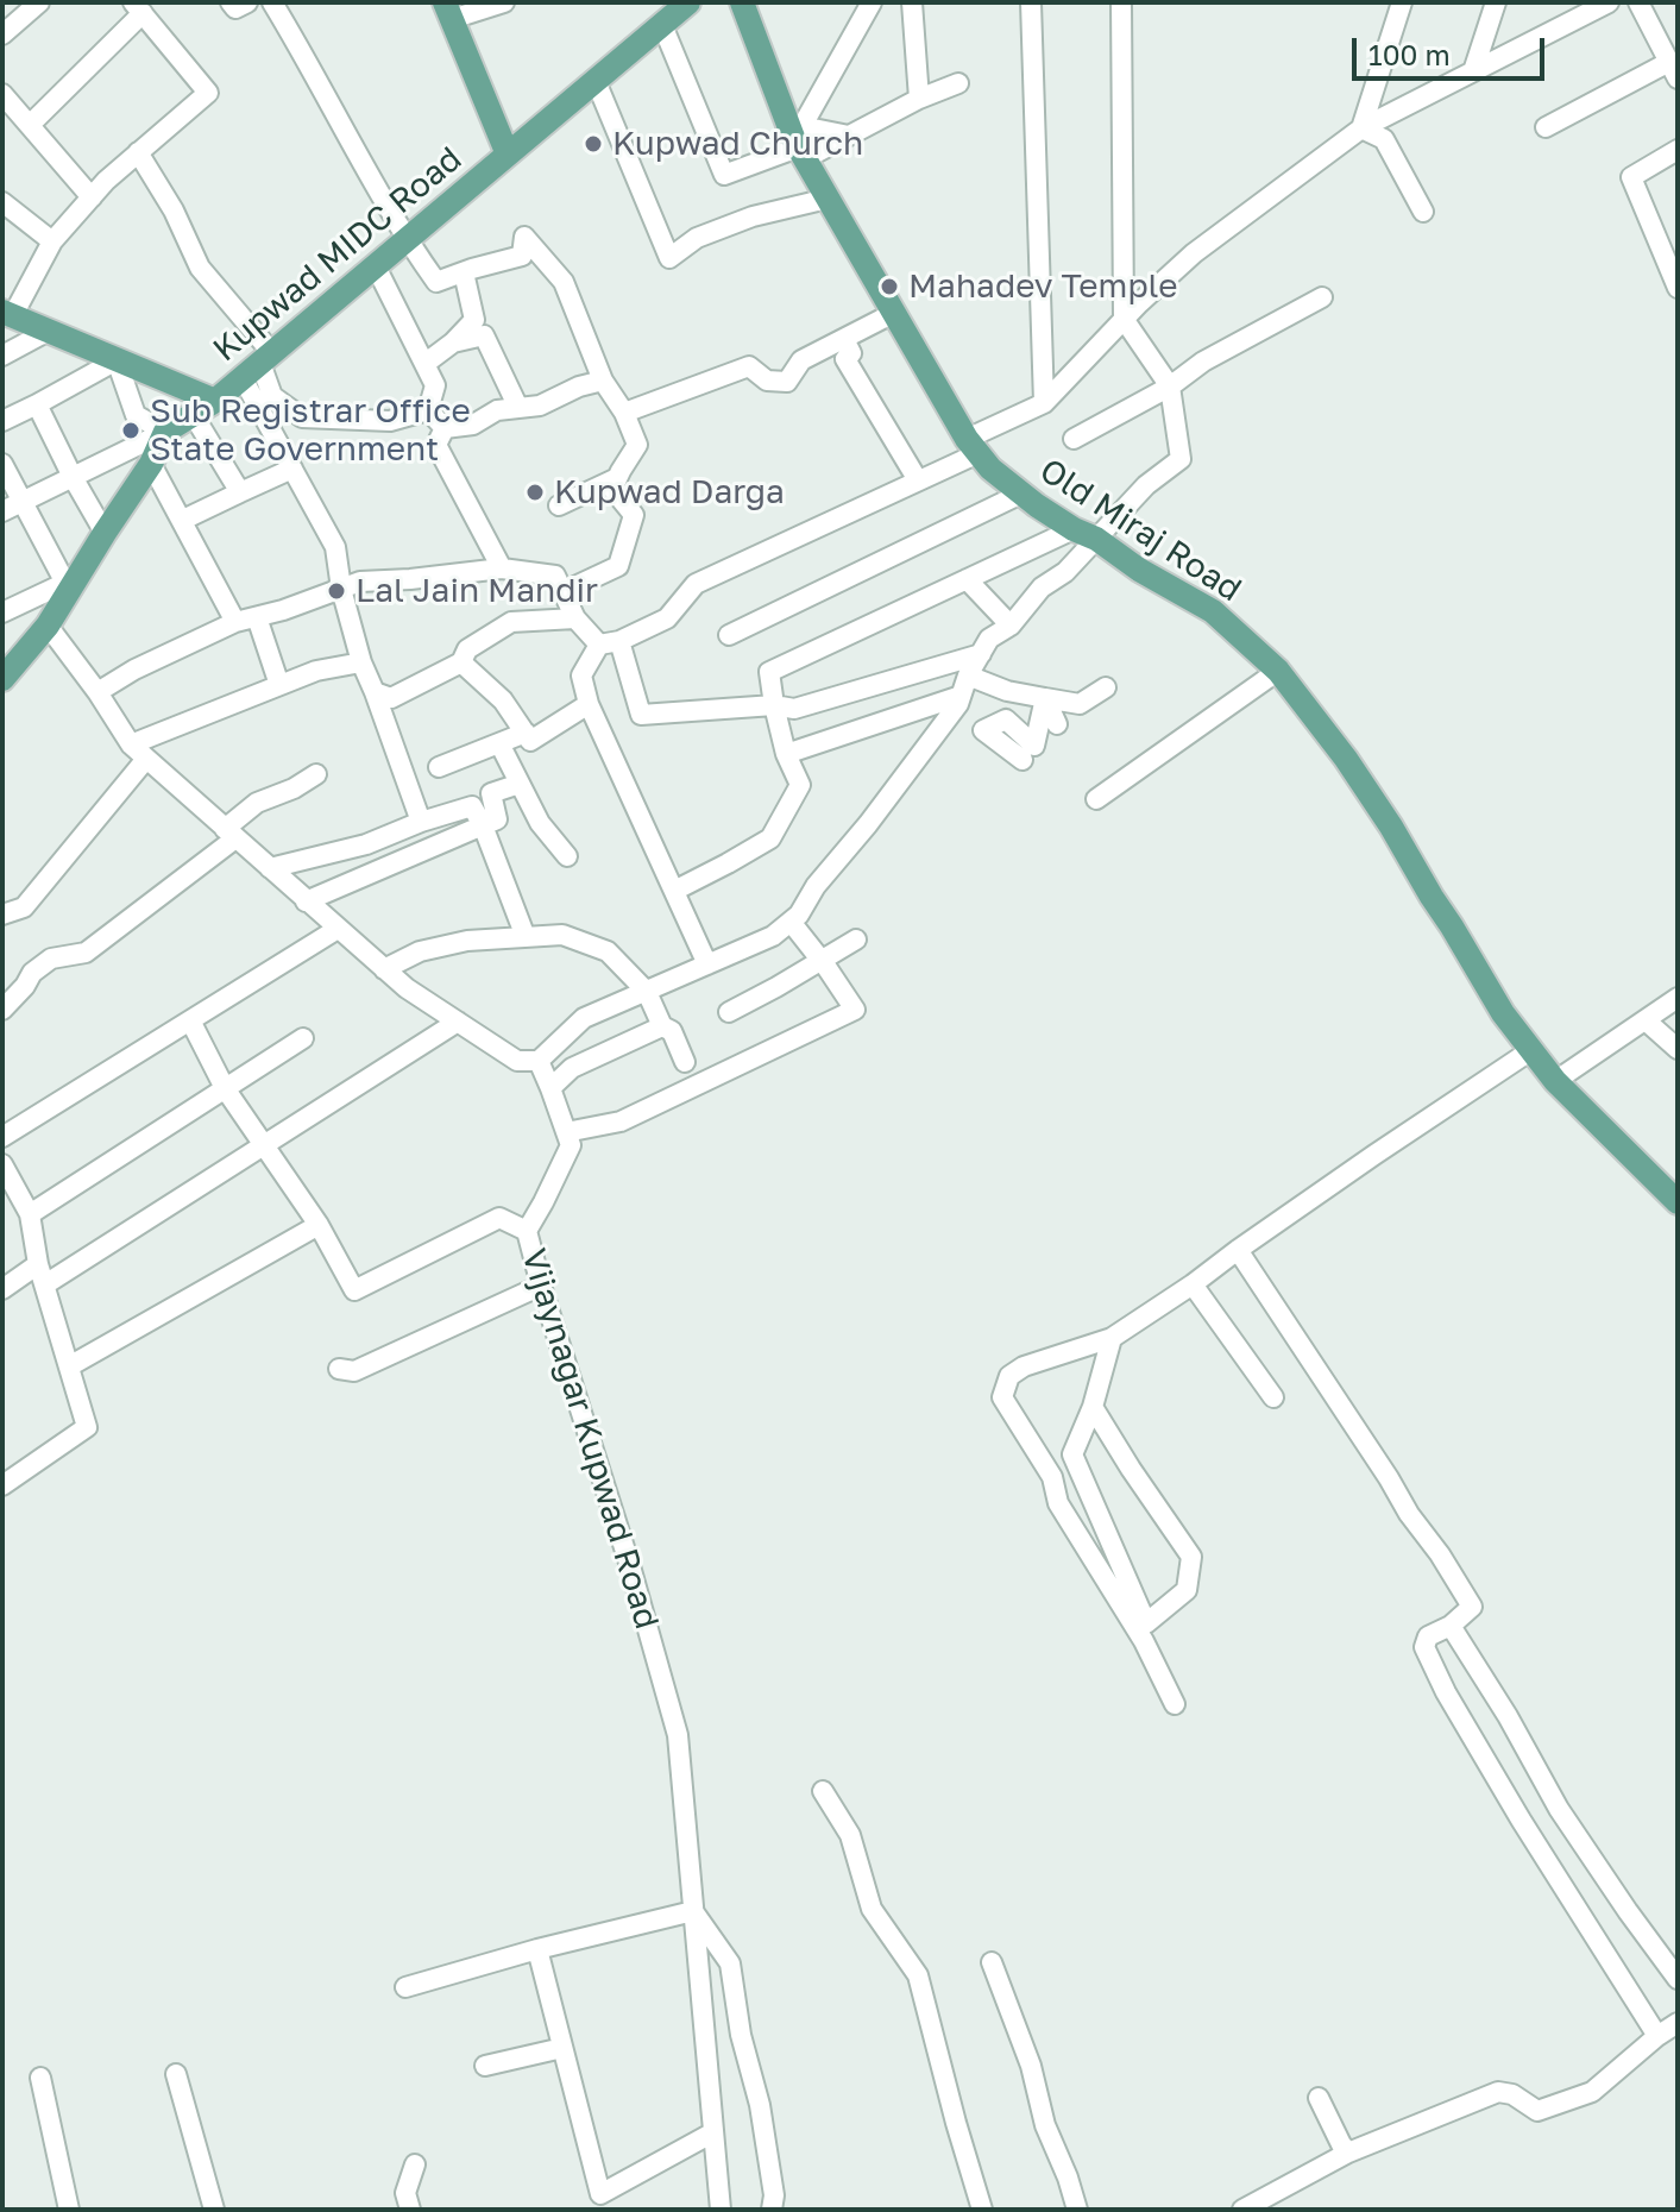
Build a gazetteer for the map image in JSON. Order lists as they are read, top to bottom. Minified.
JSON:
{"streets":{"main road":["Kupwad MIDC Road","Old Miraj Road"],"street":["Vijaynagar Kupwad Road"]},"places":["Kupwad Church","Mahadev Temple","Sub Registrar Office State Government","Kupwad Darga","Lal Jain Mandir"],"scale_bar":"100 m"}
